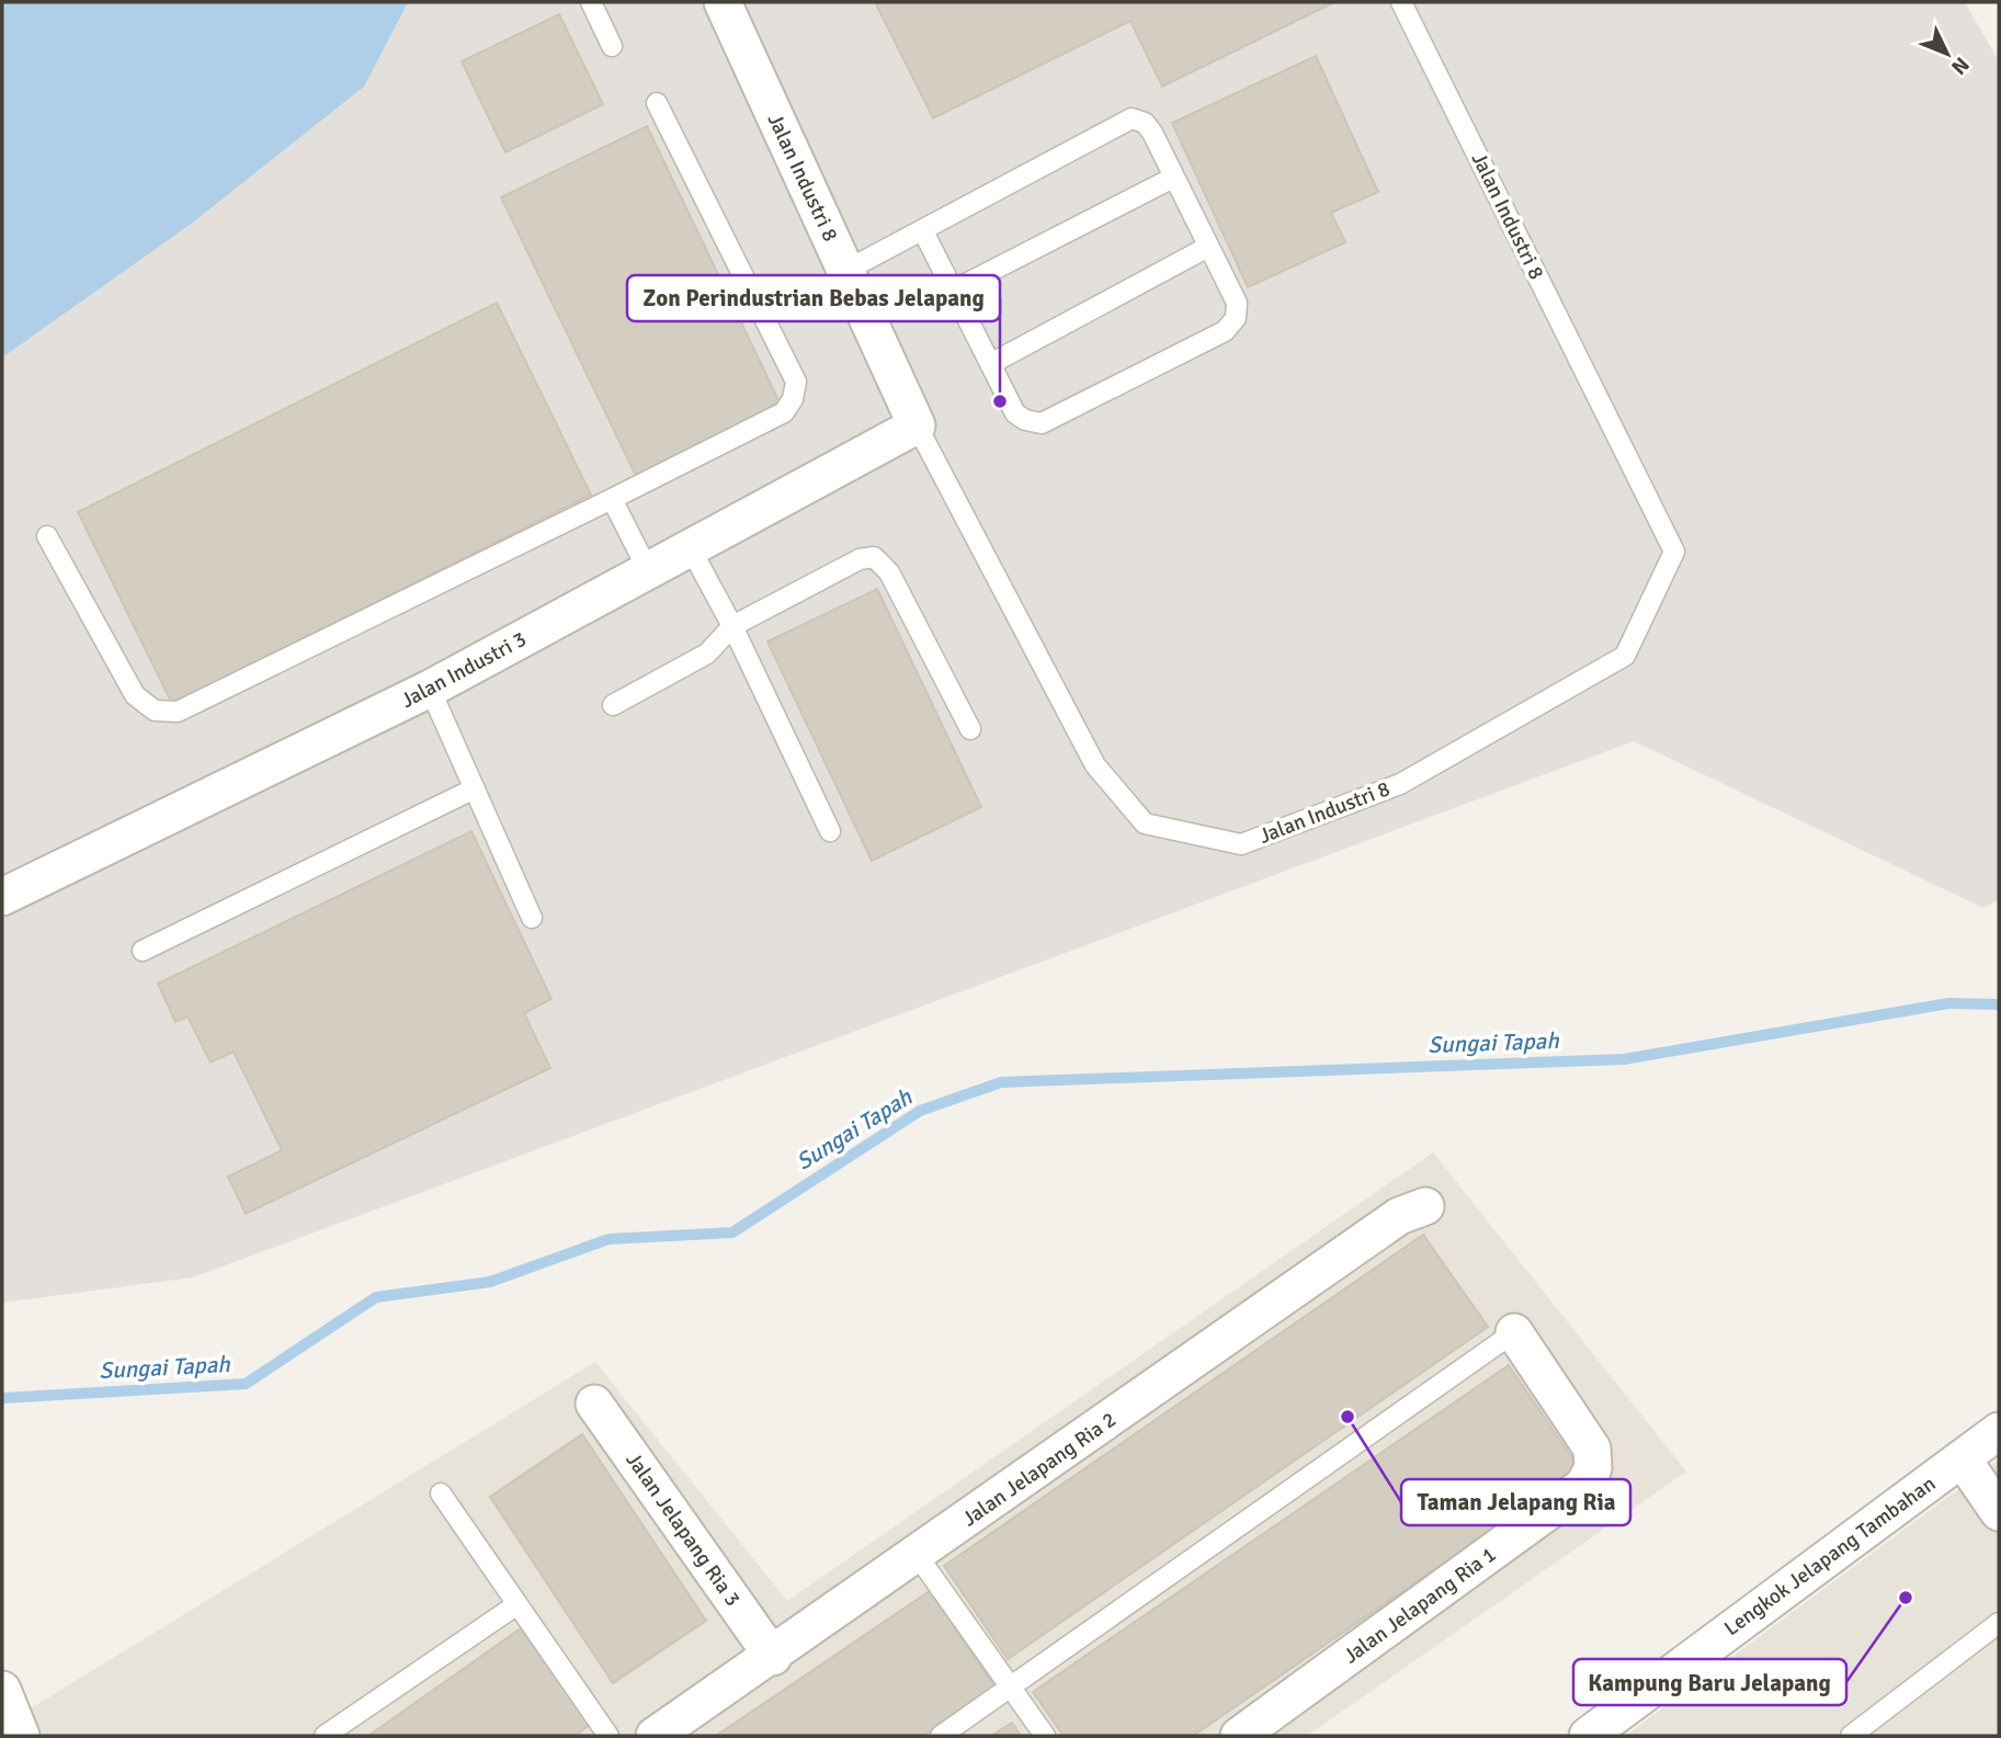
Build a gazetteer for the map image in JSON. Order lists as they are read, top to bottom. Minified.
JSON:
{"streets":{"street":["Jalan Industri 8","Jalan Industri 3","Jalan Jelapang Ria 2","Jalan Jelapang Ria 3","Lengkok Jelapang Tambahan","Jalan Jelapang Ria 1"]},"crossings":[["Jalan Industri 8","Jalan Industri 3"],["Jalan Jelapang Ria 2","Jalan Jelapang Ria 3"]],"water":["Sungai Tapah"],"places":["Zon Perindustrian Bebas Jelapang","Taman Jelapang Ria","Kampung Baru Jelapang"],"north":"bottom right"}
